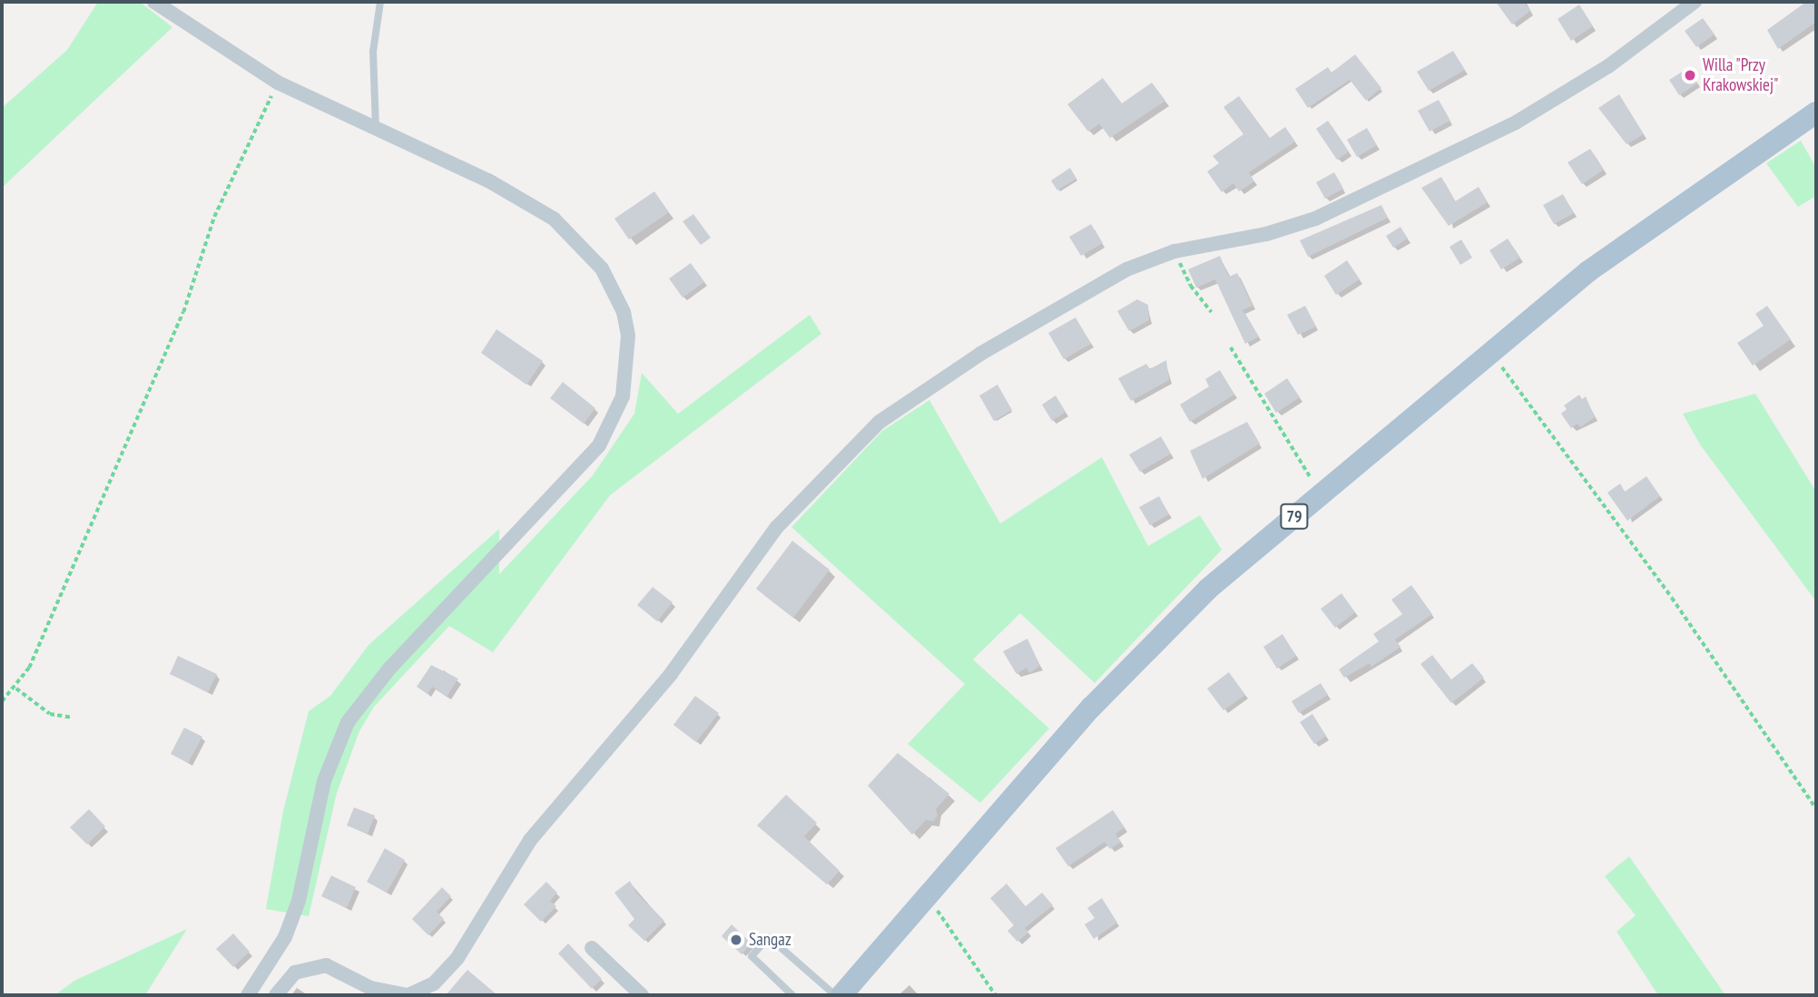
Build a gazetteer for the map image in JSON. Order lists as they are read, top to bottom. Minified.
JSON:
{"streets":{"main road":["79"]},"places":["Willa \"Przy Krakowskiej\"","Sangaz"]}
